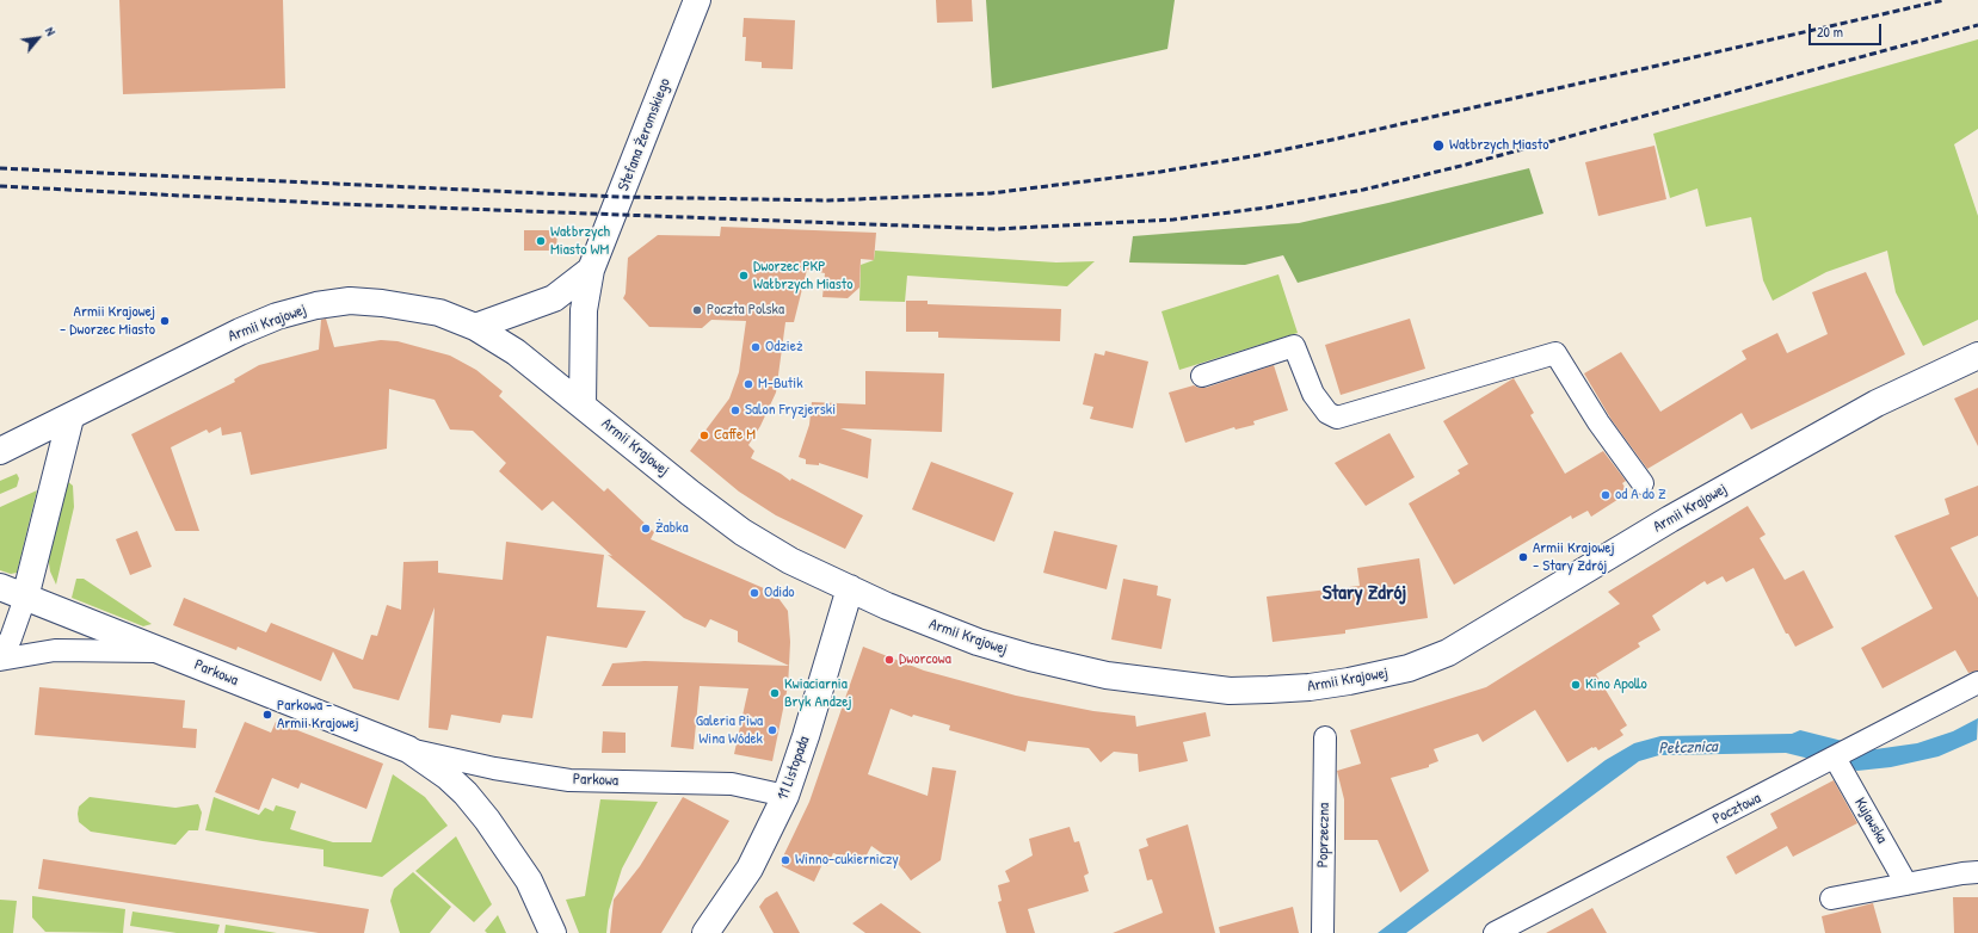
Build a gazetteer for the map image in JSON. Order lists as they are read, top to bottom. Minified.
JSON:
{"streets":{"main road":["Stefana Żeromskiego","Armii Krajowej","Parkowa","11 Listopada"],"street":["Pocztowa","Kujawska","Poprzeczna"]},"crossings":[["Stefana Żeromskiego","Armii Krajowej"],["Armii Krajowej","11 Listopada"],["Parkowa","11 Listopada"],["Pocztowa","Kujawska"]],"districts":["Stary Zdrój"],"water":["Pełcznica"],"places":["Wałbrzych Miasto","Wałbrzych Miasto WM","Dworzec PKP Wałbrzych Miasto","Poczta Polska","Armii Krajowej - Dworzec Miasto","Odzież","M-Butik","Salon Fryzjerski","Caffe M","od A do Z","Żabka","Armii Krajowej - Stary Zdrój","Odido","Dworcowa","Kino Apollo","Kwiaciarnia Bryk Andzej","Parkowa - Armii Krajowej","Galeria Piwa Wina Wódek","Winno-cukierniczy"],"scale_bar":"20 m","north":"top right"}
